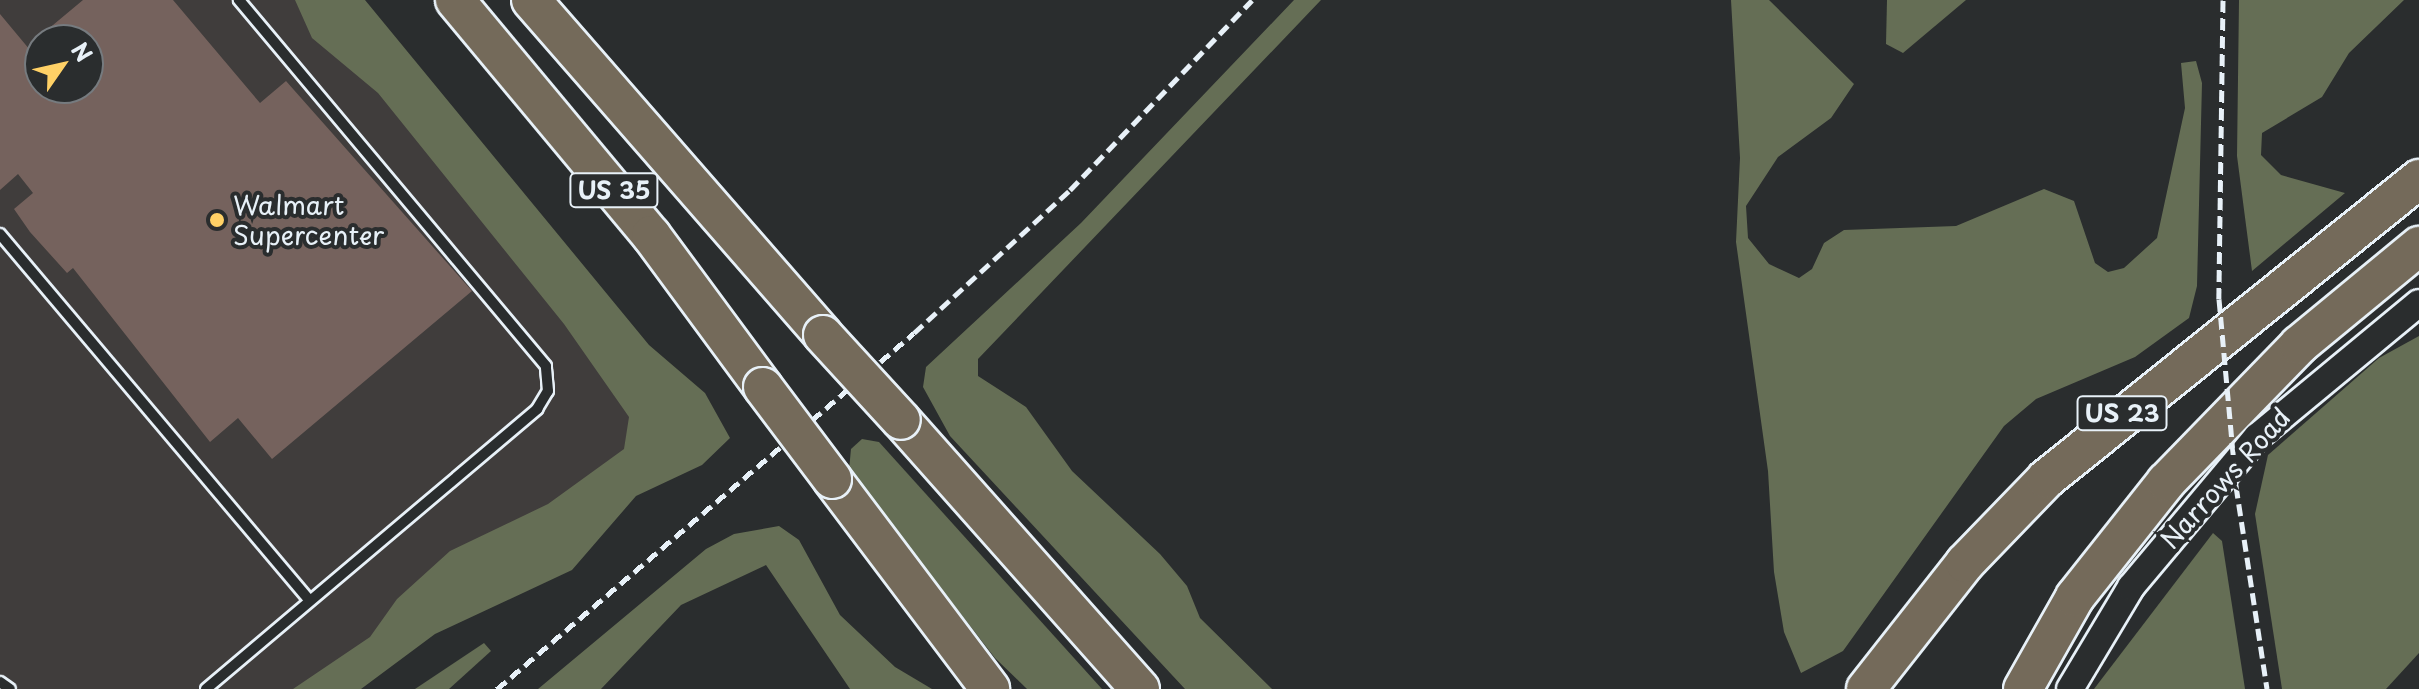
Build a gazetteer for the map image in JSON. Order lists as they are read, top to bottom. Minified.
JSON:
{"streets":{"highway":["US 35","US 23"],"street":["Narrows Road"]},"places":["Walmart Supercenter"],"north":"top right"}
